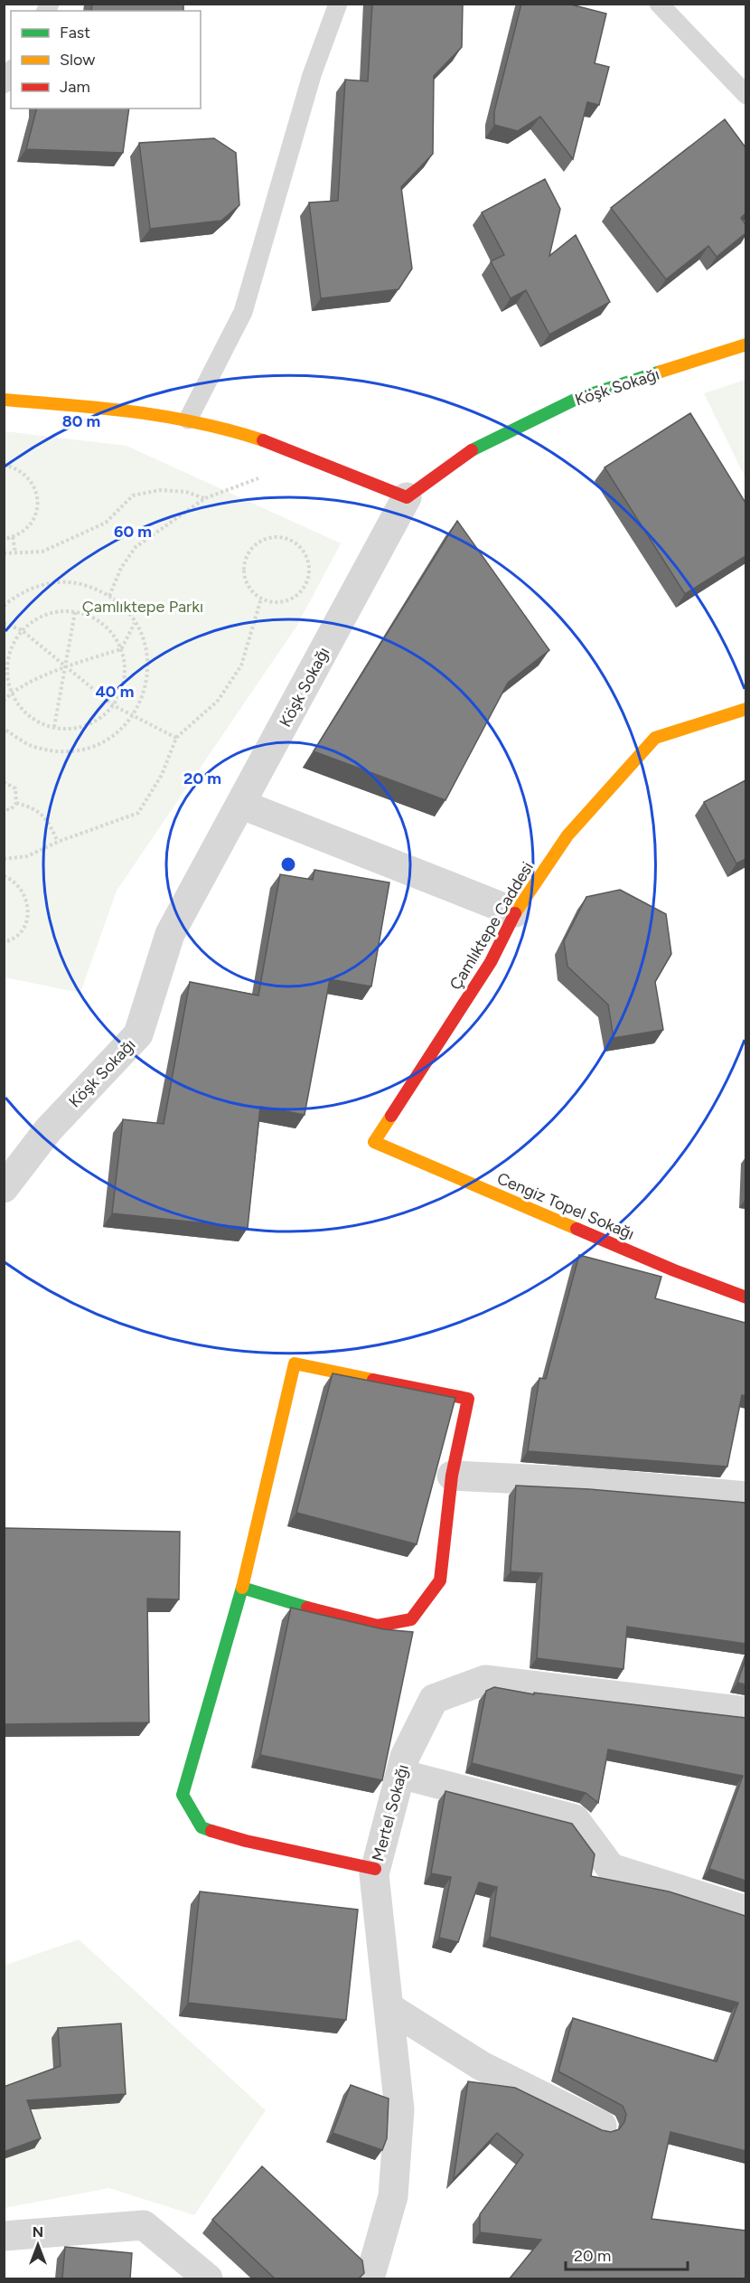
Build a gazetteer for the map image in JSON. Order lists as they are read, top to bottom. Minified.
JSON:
{"streets":{"street":["Köşk Sokağı","Çamlıktepe Caddesi","Cengiz Topel Sokağı","Mertel Sokağı"]},"crossings":[["Çamlıktepe Caddesi","Cengiz Topel Sokağı"]],"parks":["Çamlıktepe Parkı"],"legend":["Fast","Slow","Jam"],"scale_bar":"20 m","north":"top","rings":["80 m","60 m","40 m","20 m"]}
